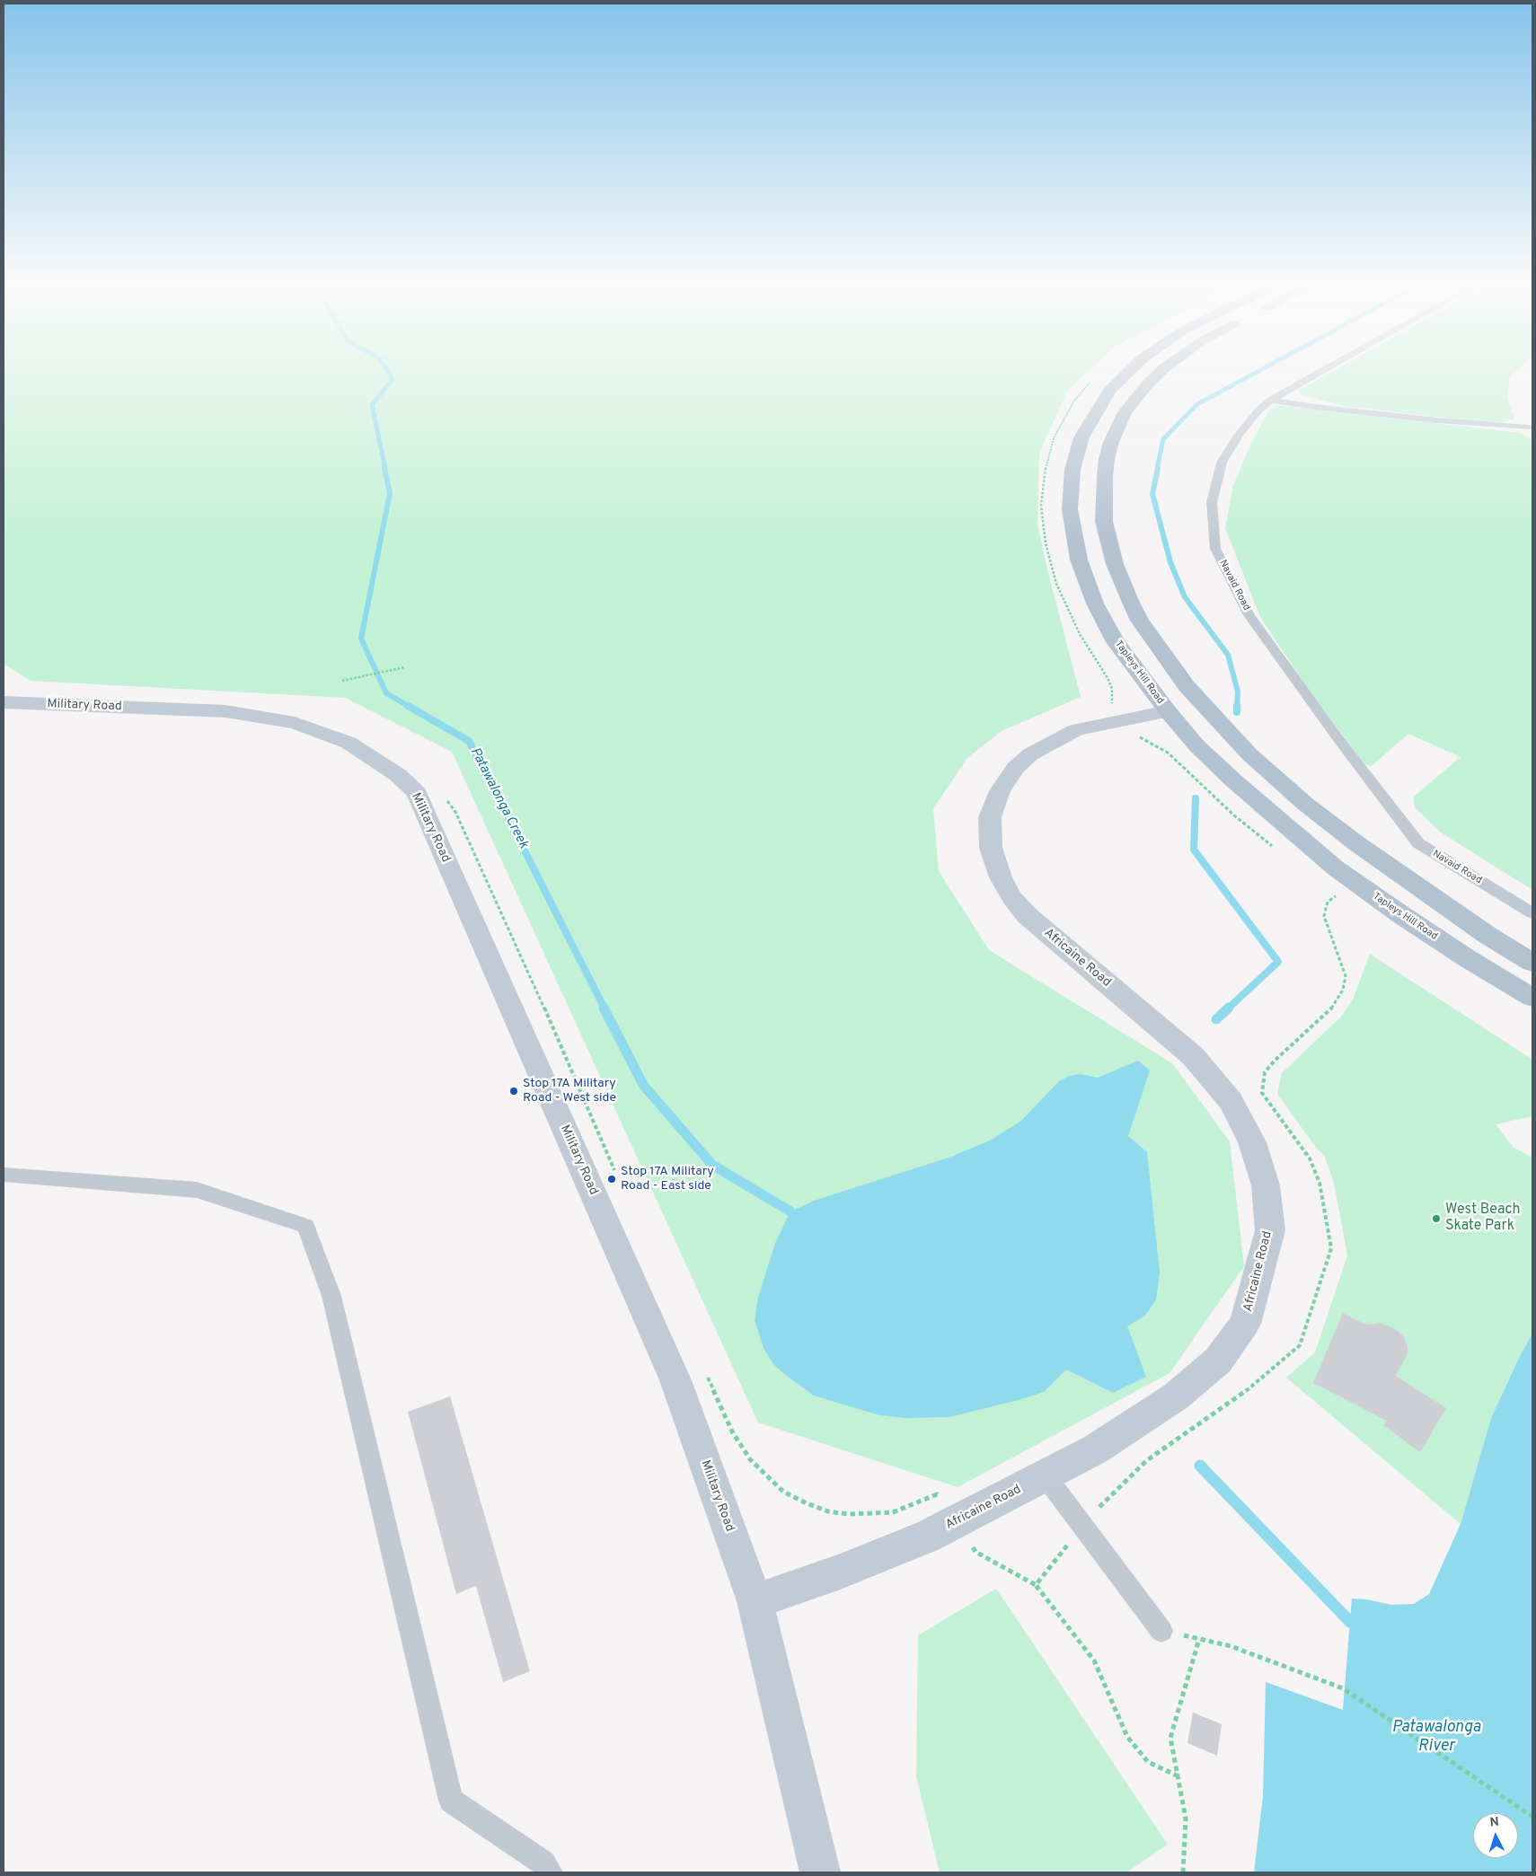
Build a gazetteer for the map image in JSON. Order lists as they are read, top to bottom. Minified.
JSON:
{"streets":{"main road":["Tapleys Hill Road"],"street":["Military Road","Africaine Road"],"lane":["Navaid Road"]},"crossings":[["Tapleys Hill Road","Africaine Road"],["Military Road","Africaine Road"]],"water":["Patawalonga Creek","Patawalonga River"],"places":["Stop 17A Military Road - West side","Stop 17A Military Road - East side","West Beach Skate Park"],"north":"top"}
